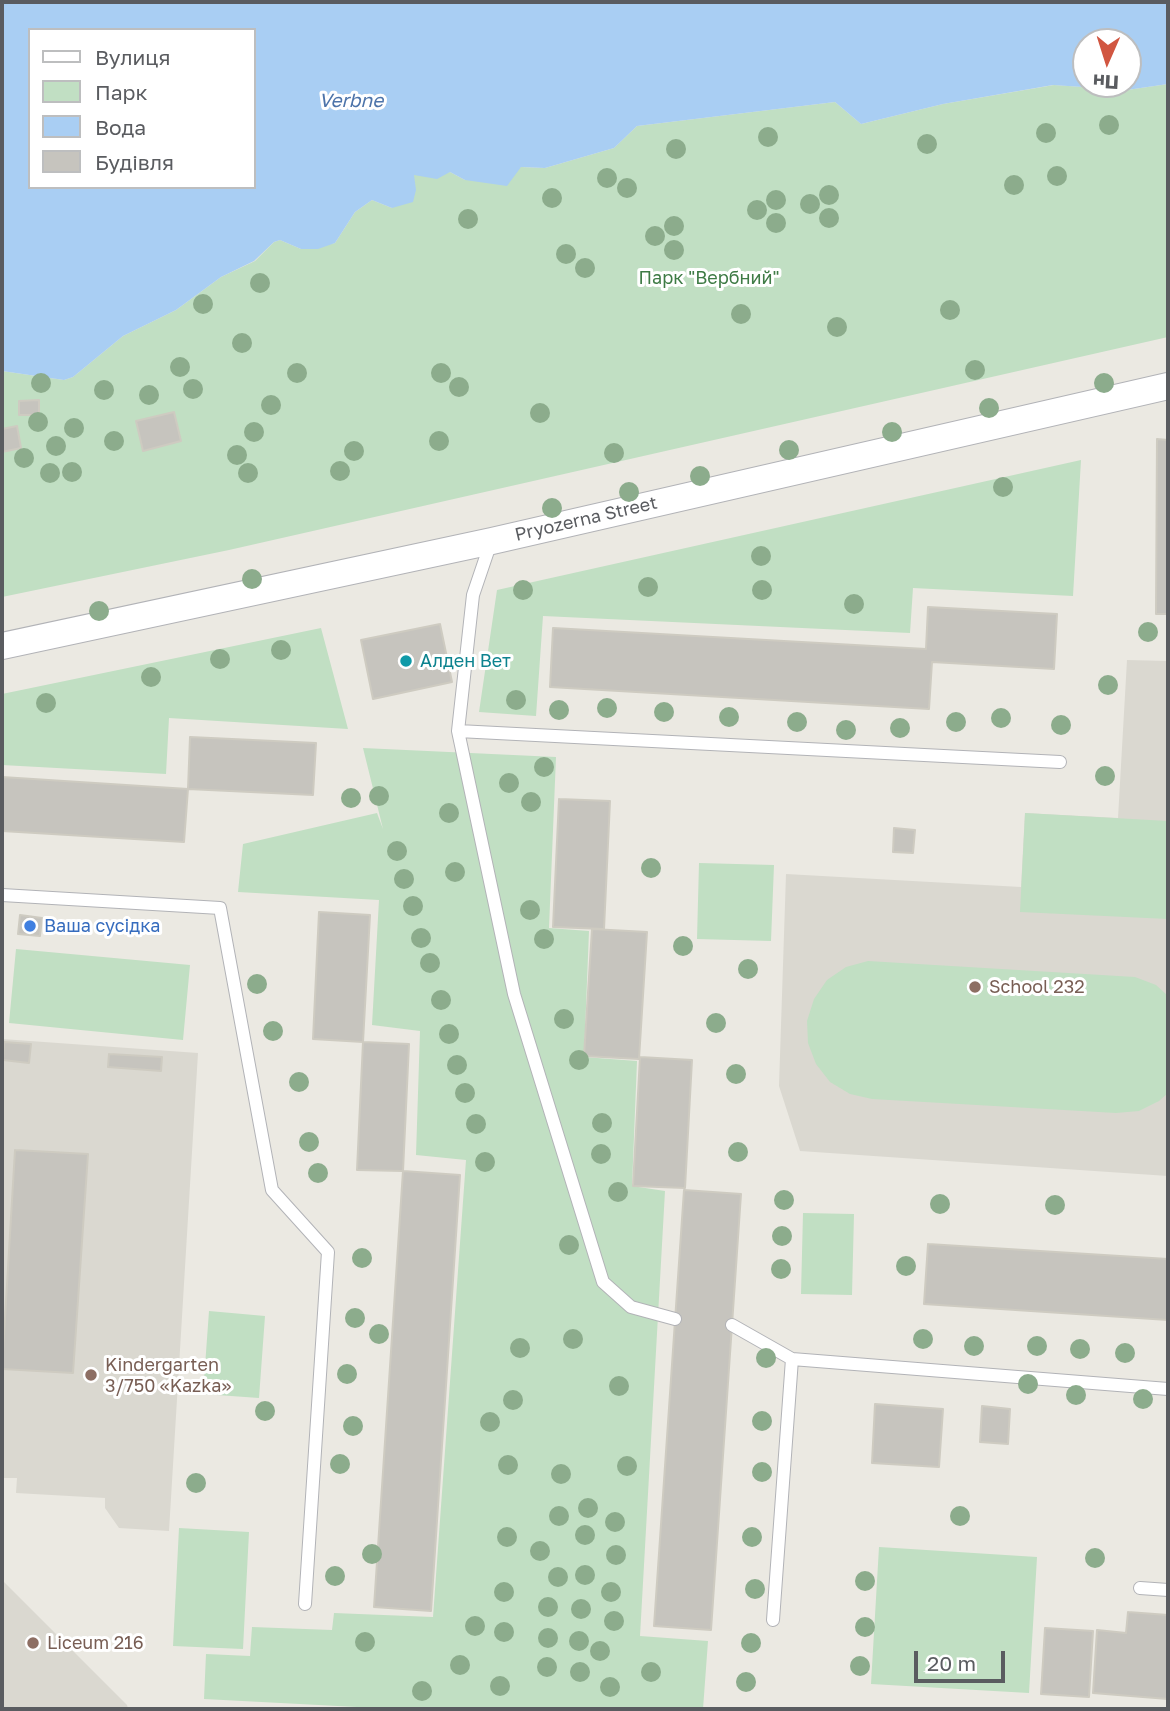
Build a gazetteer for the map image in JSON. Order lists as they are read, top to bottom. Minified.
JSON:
{"streets":{"street":["Pryozerna Street"]},"water":["Verbne"],"parks":["Парк \"Вербний\""],"places":["Алден Вет","Ваша сусідка","School 232","Kindergarten 3/750 «Kazka»","Liceum 216"],"legend":["Вулиця","Парк","Вода","Будівля"],"scale_bar":"20 m","north":"bottom"}
